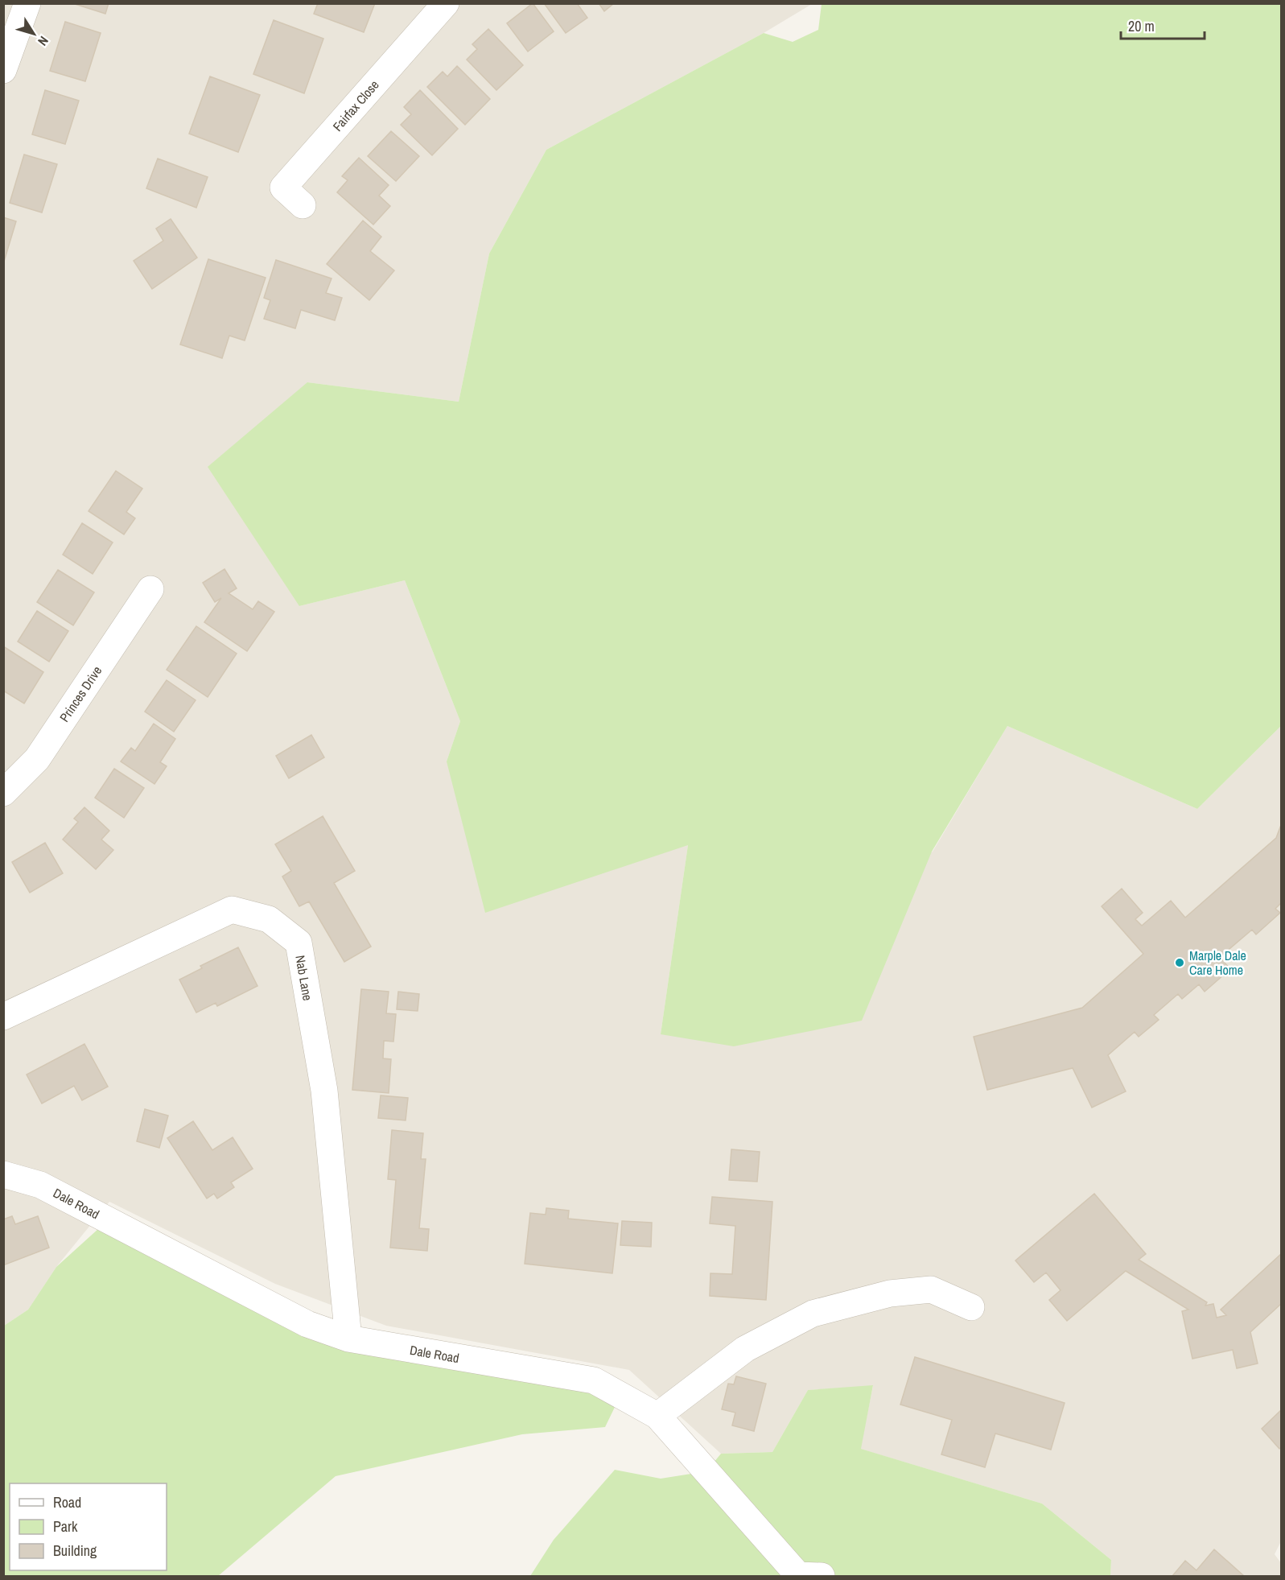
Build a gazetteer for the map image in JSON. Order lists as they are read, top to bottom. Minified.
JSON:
{"streets":{"street":["Fairfax Close","Princes Drive","Nab Lane","Dale Road"]},"crossings":[["Nab Lane","Dale Road"]],"places":["Marple Dale Care Home"],"legend":["Road","Park","Building"],"scale_bar":"20 m","north":"bottom right"}
